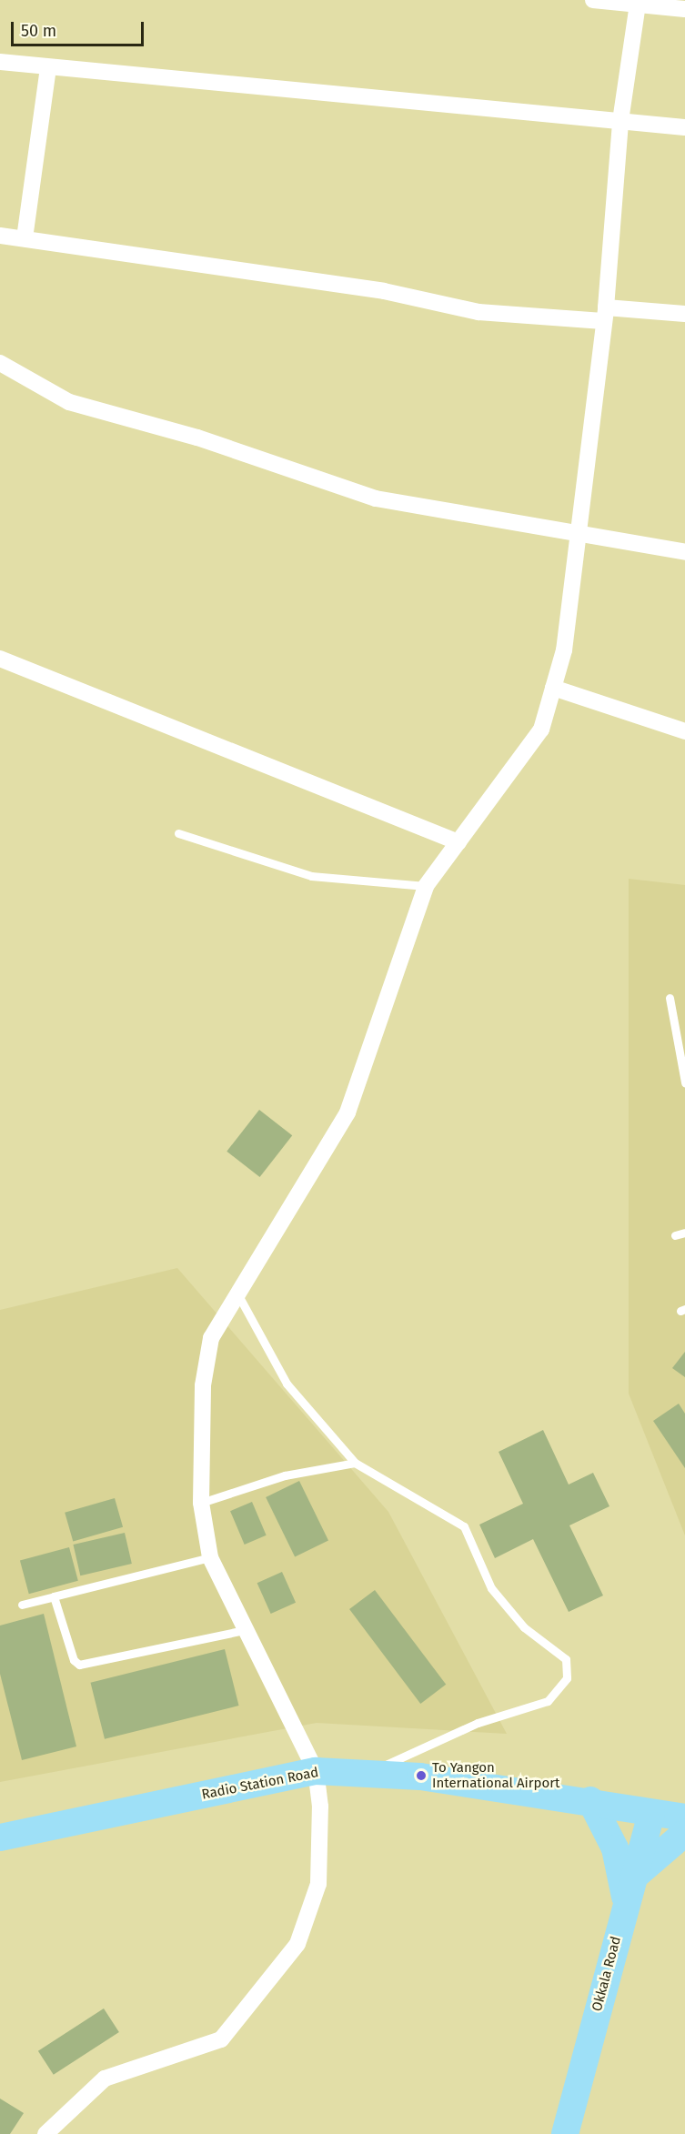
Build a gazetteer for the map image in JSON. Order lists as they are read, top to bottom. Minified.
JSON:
{"streets":{"main road":["Radio Station Road","Okkala Road"]},"crossings":[["Radio Station Road","Okkala Road"]],"places":["To Yangon International Airport"],"scale_bar":"50 m"}
